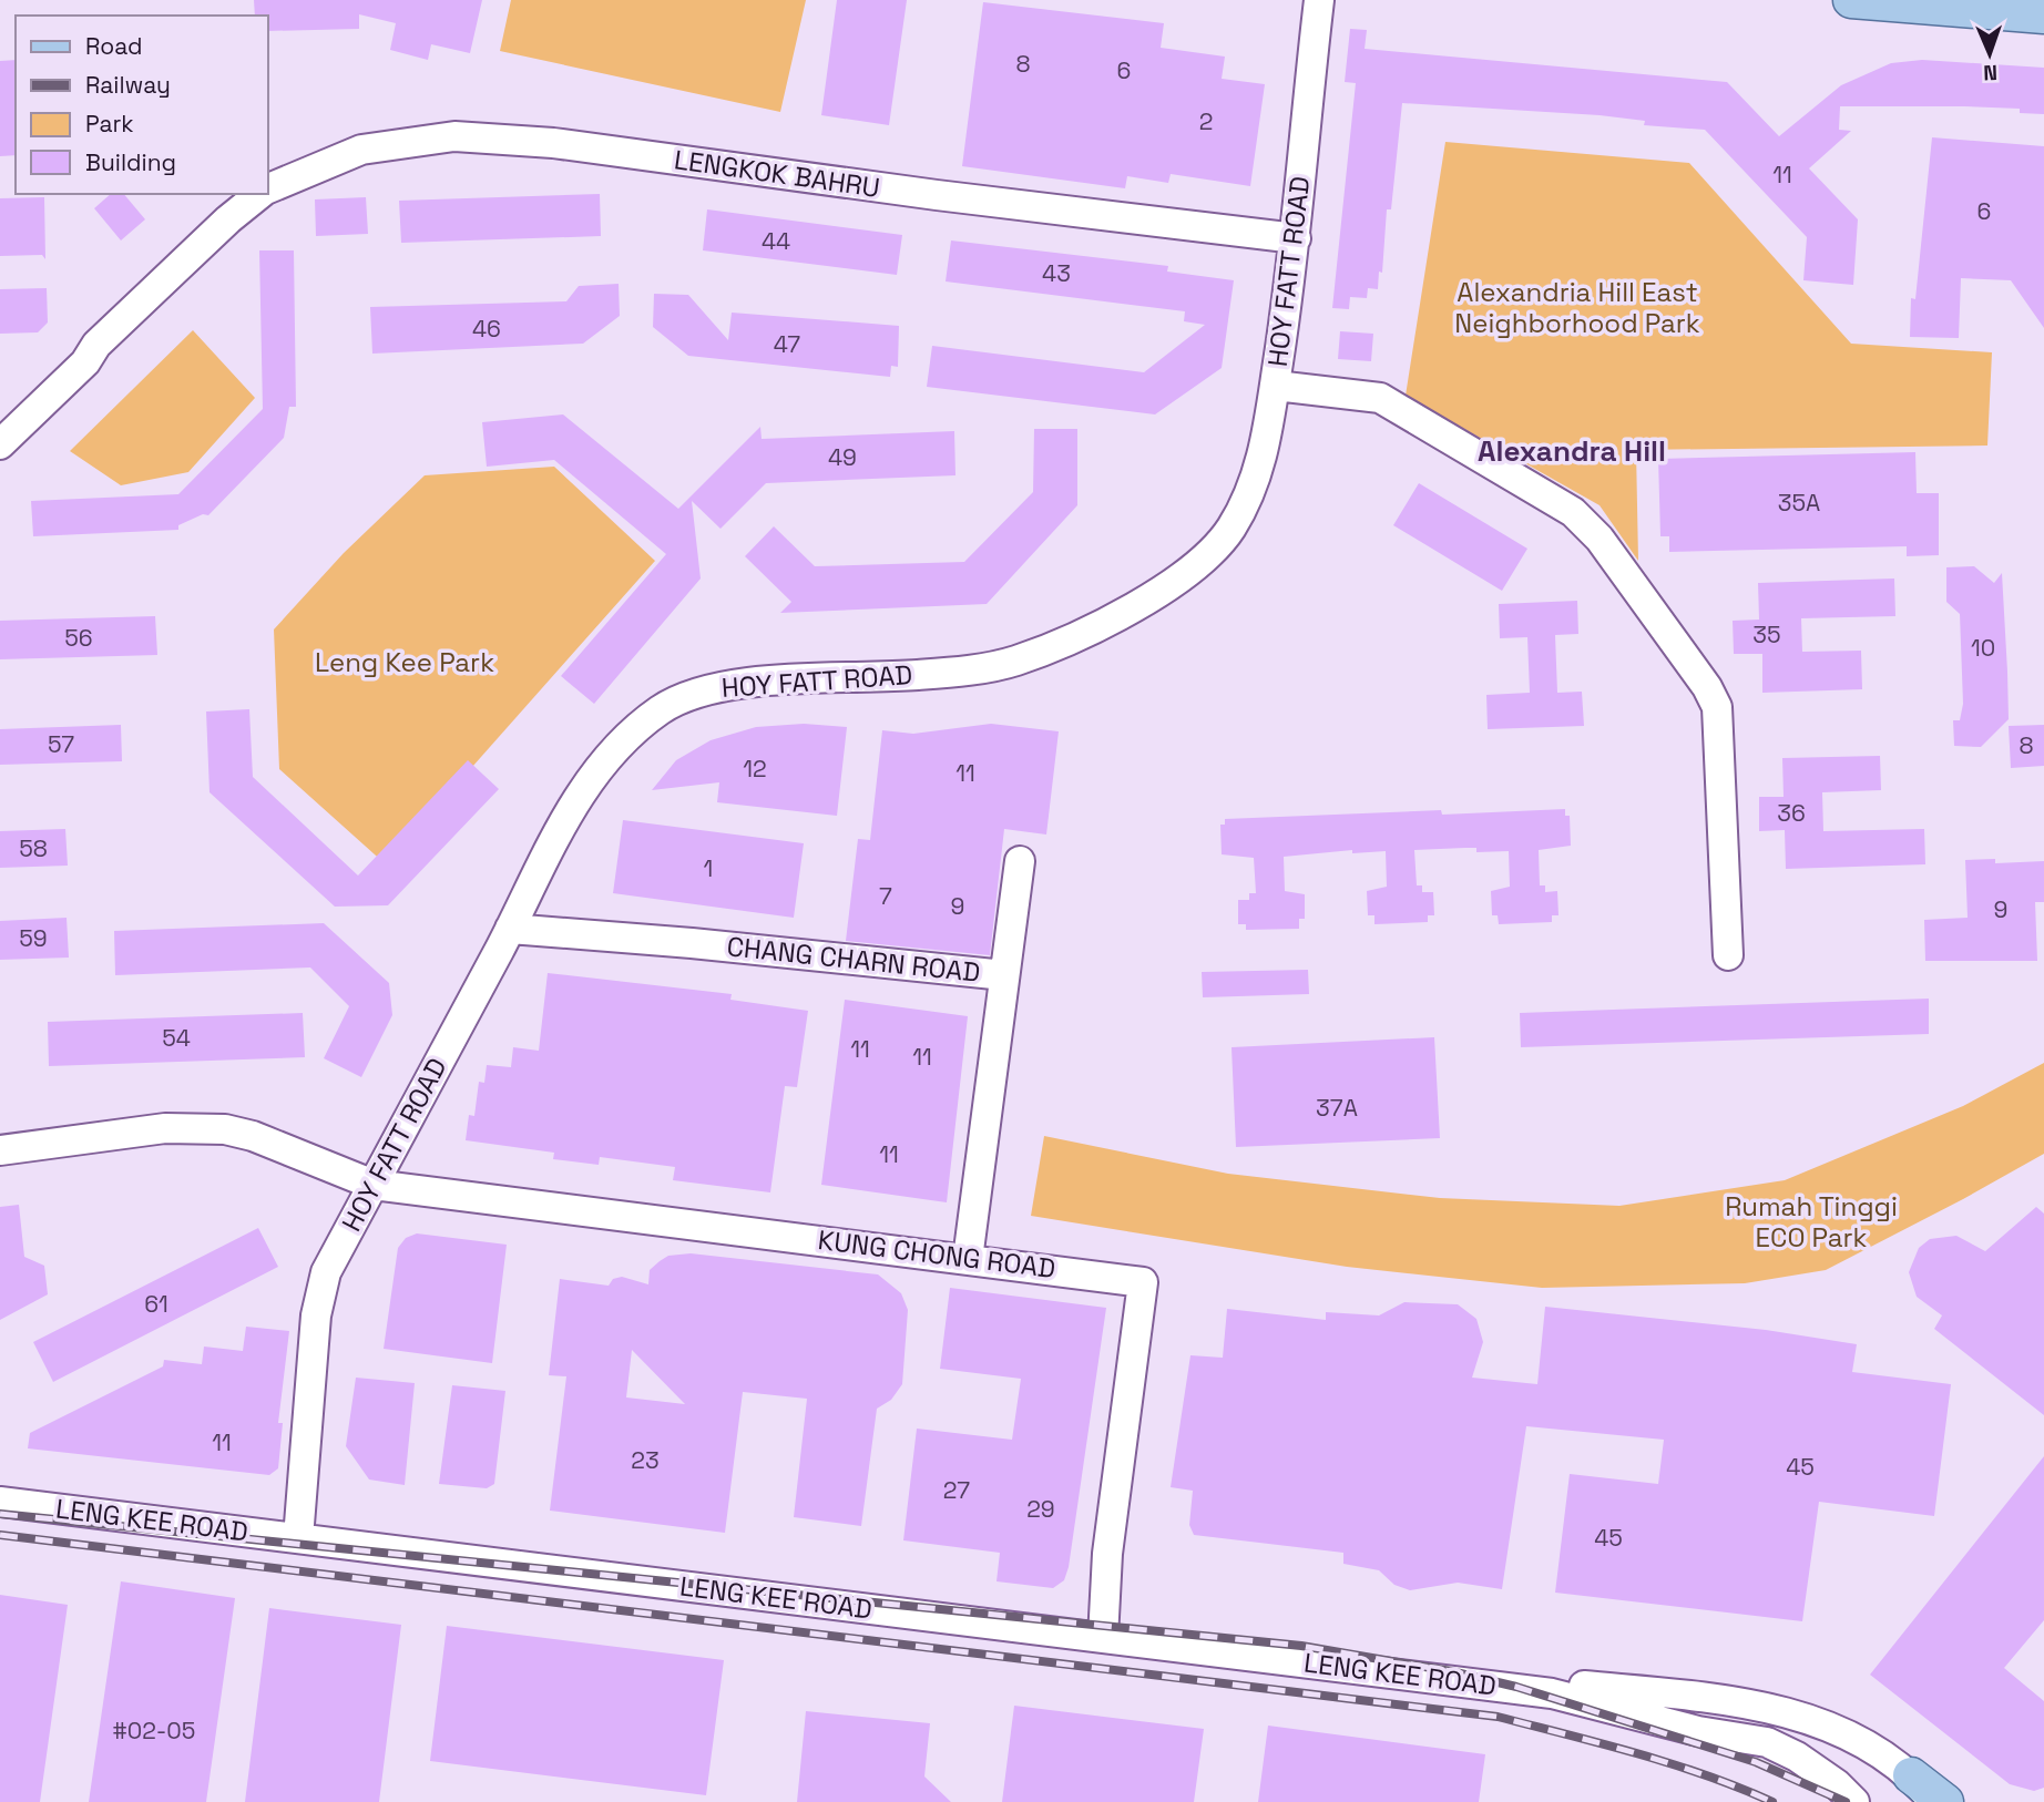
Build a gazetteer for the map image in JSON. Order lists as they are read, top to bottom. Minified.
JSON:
{"streets":{"street":["LENGKOK BAHRU","HOY FATT ROAD","CHANG CHARN ROAD","KUNG CHONG ROAD","LENG KEE ROAD"]},"crossings":[["LENGKOK BAHRU","HOY FATT ROAD"],["HOY FATT ROAD","CHANG CHARN ROAD"],["HOY FATT ROAD","KUNG CHONG ROAD"],["HOY FATT ROAD","LENG KEE ROAD"],["CHANG CHARN ROAD","KUNG CHONG ROAD"],["KUNG CHONG ROAD","LENG KEE ROAD"]],"districts":["Alexandra Hill"],"parks":["Alexandria Hill East Neighborhood Park","Leng Kee Park","Rumah Tinggi ECO Park"],"house_numbers":["8","6","2","11","6","44","43","46","47","49","35A","35","56","10","57","8","12","11","36","58","1","7","9","9","59","54","11","11","37A","11","61","11","23","45","27","29","45","#02-05"],"legend":["Road","Railway","Park","Building"],"north":"bottom"}
